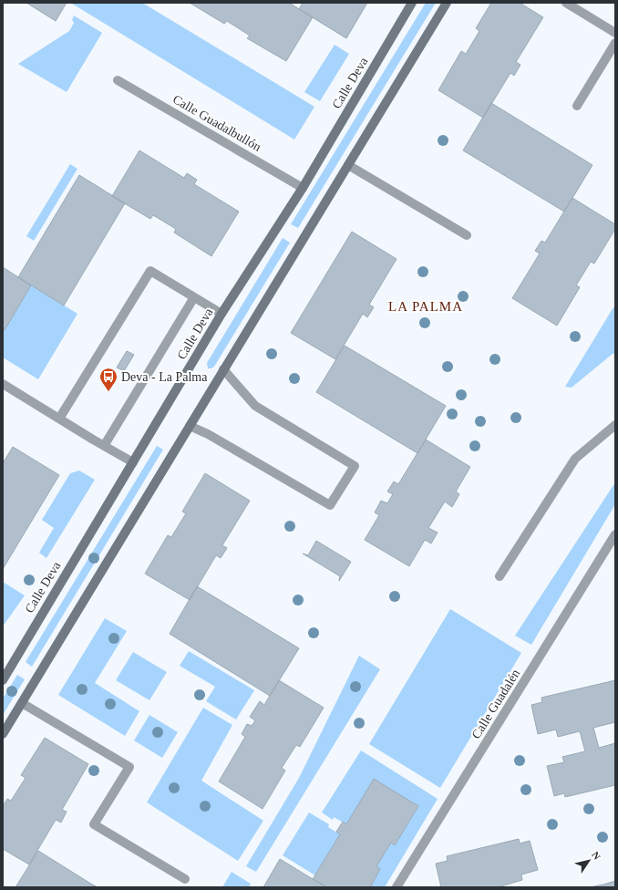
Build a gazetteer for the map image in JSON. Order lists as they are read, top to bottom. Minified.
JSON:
{"streets":{"street":["Calle Deva","Calle Guadalbullón","Calle Guadalén"]},"crossings":[["Calle Deva","Calle Guadalbullón"]],"districts":["LA PALMA"],"places":{"bus stop":["Deva - La Palma"]},"north":"top right"}
